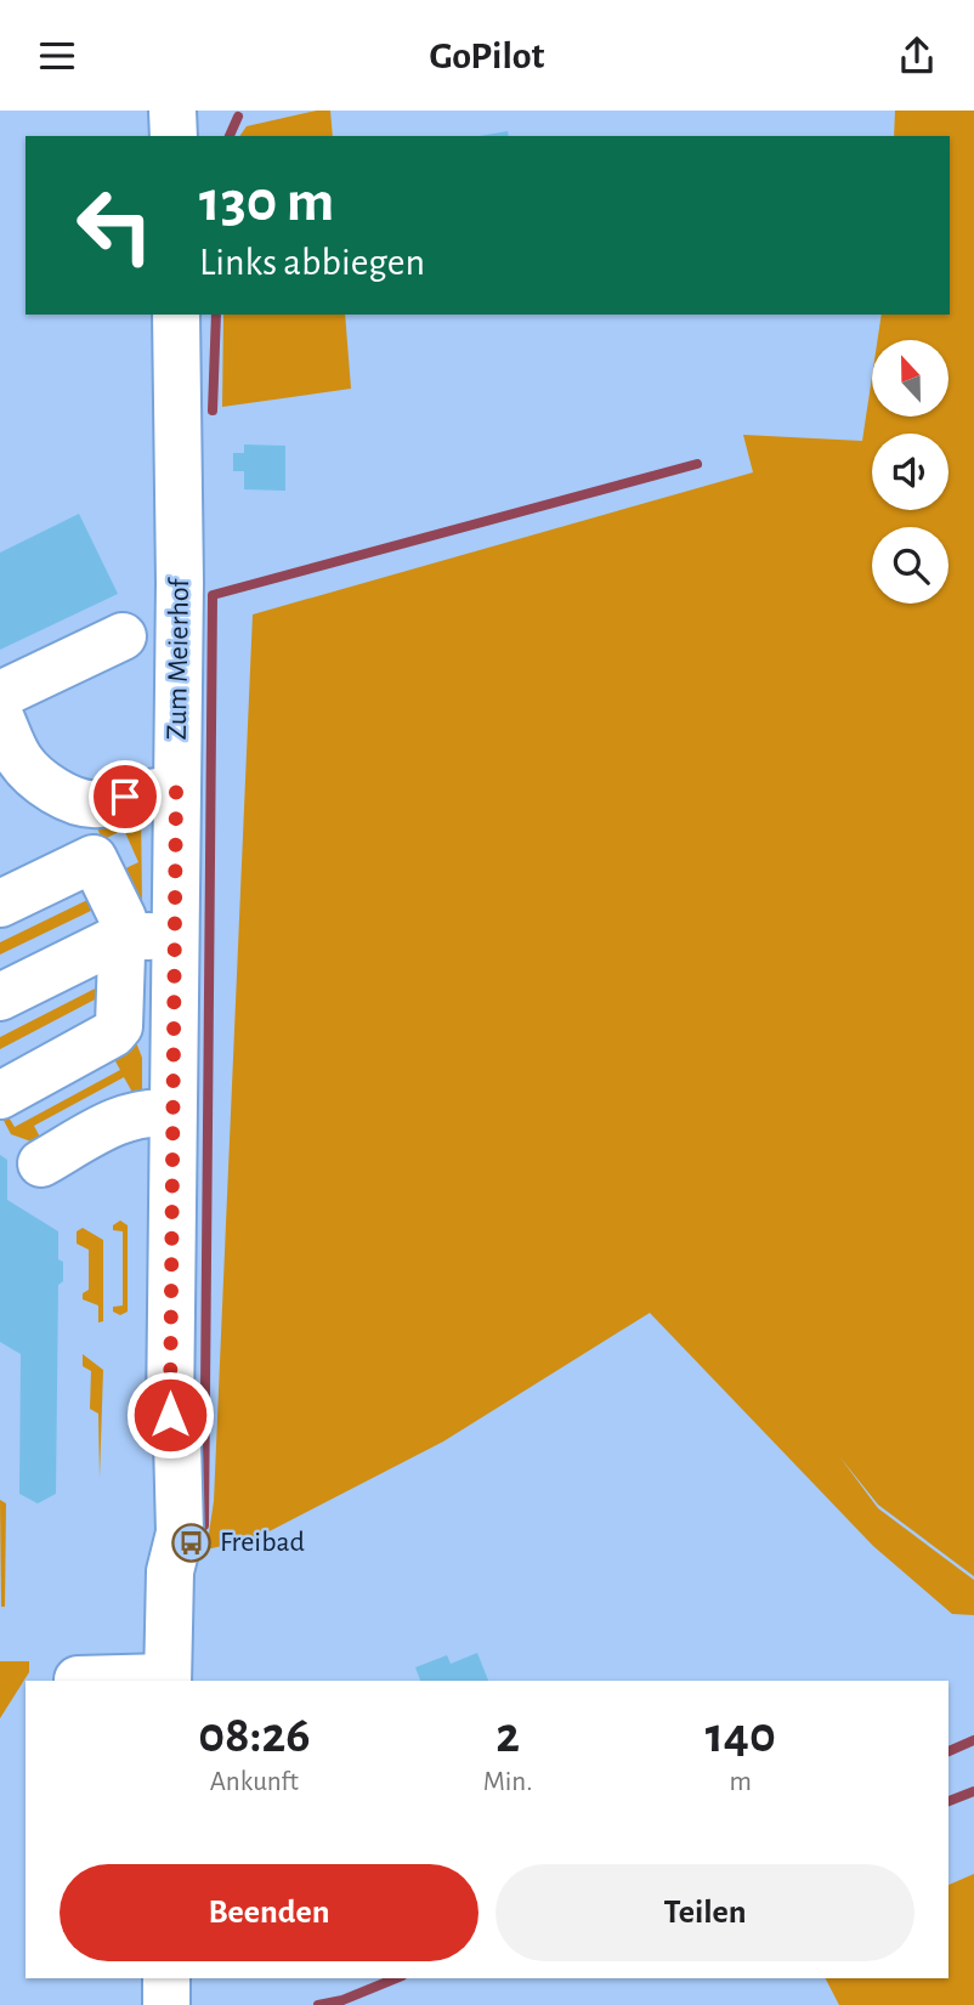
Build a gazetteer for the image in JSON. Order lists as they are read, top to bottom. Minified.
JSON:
{"streets":{"street":["Zum Meierhof"]},"places":{"bus stop":["Freibad"]},"north":"top","page":{"header":"GoPilot","turn":["130 m","Links abbiegen"],"eta":["08:26","Ankunft","2","Min.","140","m"],"buttons":["Beenden","Teilen"]}}
